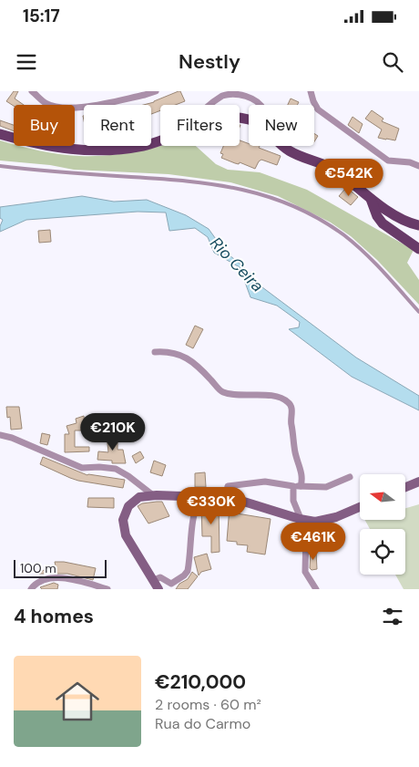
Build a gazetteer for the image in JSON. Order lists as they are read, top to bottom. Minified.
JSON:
{"water":["Rio Ceira"],"scale_bar":"100 m","north":"left","page":{"status":"15:17","header":"Nestly","chip":["Buy","Rent","Filters","New"],"price":["€542K","€210K","€330K","€461K"],"scale":"100 m","heading":"4 homes","list":[{"name":"€210,000","note":"2 rooms · 60 m² · Rua do Carmo"}]}}
